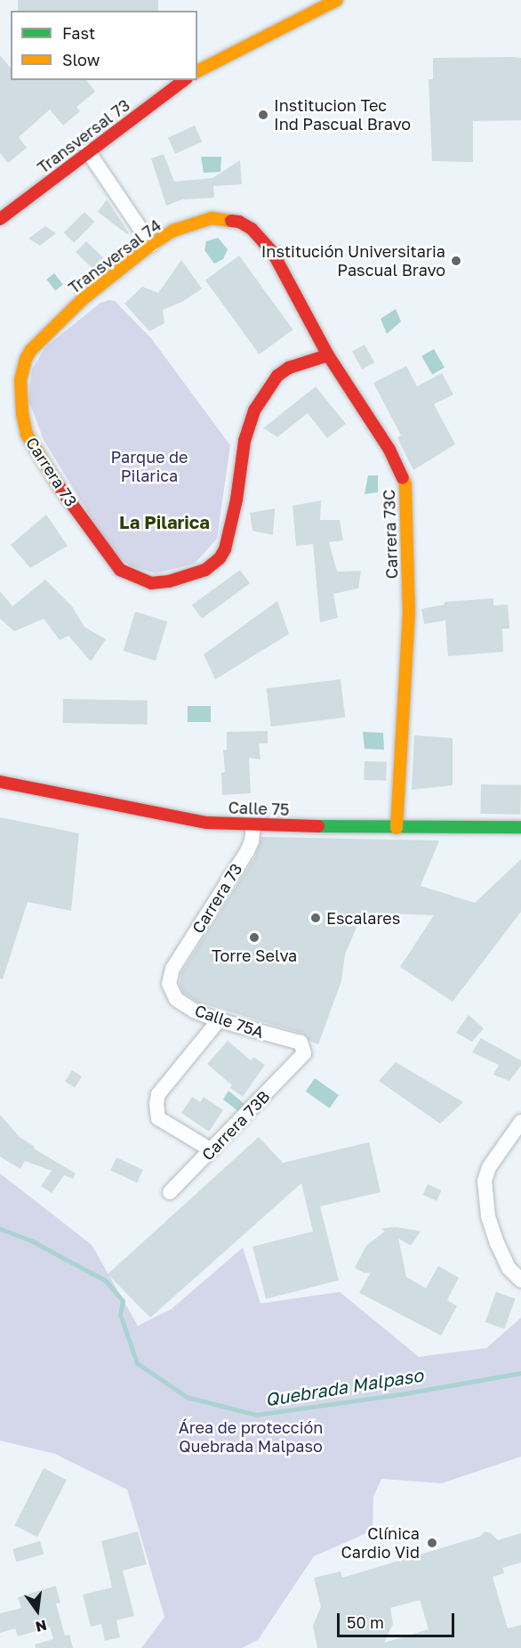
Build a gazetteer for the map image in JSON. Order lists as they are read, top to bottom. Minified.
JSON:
{"streets":{"street":["Transversal 73","Transversal 74","Carrera 73","Carrera 73C","Calle 75","Calle 75A","Carrera 73B"]},"crossings":[["Transversal 74","Carrera 73"],["Transversal 74","Carrera 73C"],["Carrera 73","Carrera 73C"],["Carrera 73","Calle 75"],["Carrera 73","Calle 75A"],["Carrera 73C","Calle 75"],["Calle 75A","Carrera 73B"]],"districts":["La Pilarica"],"water":["Quebrada Malpaso"],"parks":["Parque de Pilarica","Área de protección Quebrada Malpaso"],"places":["Institucion Tec Ind Pascual Bravo","Institución Universitaria Pascual Bravo","Escalares","Torre Selva","Clínica Cardio Vid"],"legend":["Fast","Slow"],"scale_bar":"50 m","north":"bottom"}
